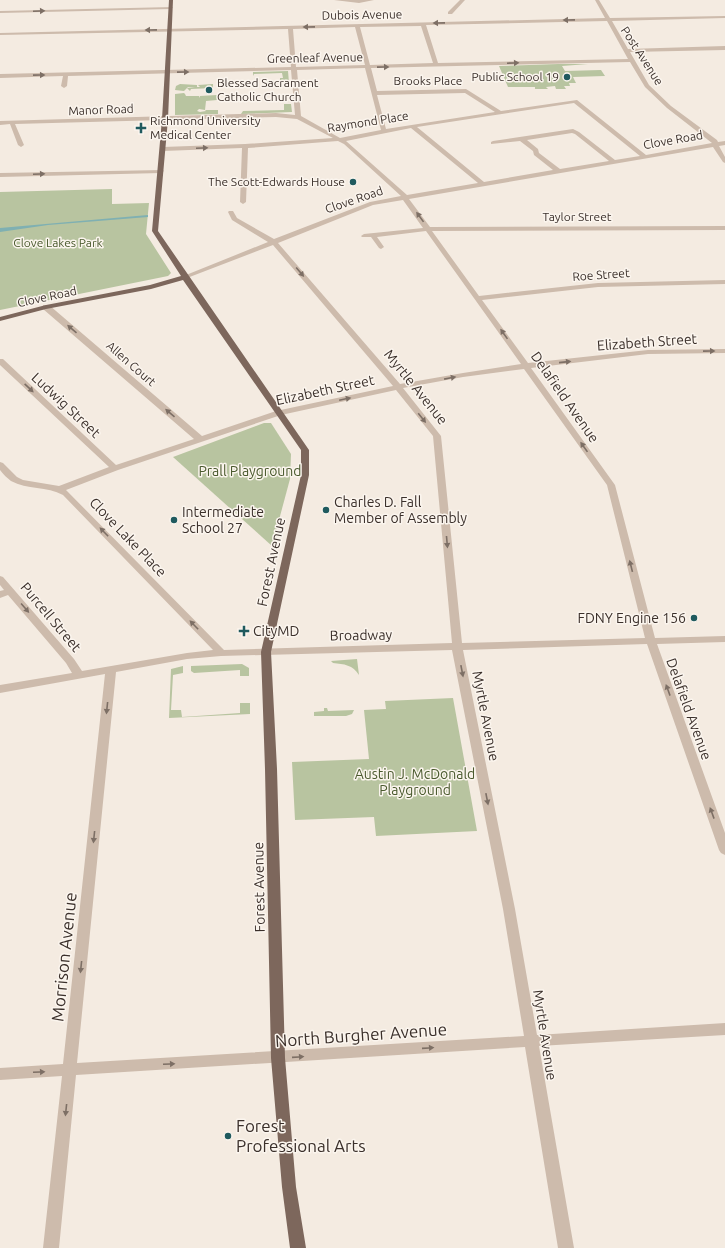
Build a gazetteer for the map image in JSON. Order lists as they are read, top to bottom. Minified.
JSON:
{"streets":{"main road":["Clove Road","Forest Avenue"],"street":["Dubois Avenue","Post Avenue","Greenleaf Avenue","Brooks Place","Manor Road","Raymond Place","Taylor Street","Roe Street","Elizabeth Street","Allen Court","Myrtle Avenue","Delafield Avenue","Ludwig Street","Clove Lake Place","Purcell Street","Broadway","Morrison Avenue","North Burgher Avenue"]},"crossings":[["Dubois Avenue","Post Avenue"],["Dubois Avenue","Forest Avenue"],["Post Avenue","Greenleaf Avenue"],["Post Avenue","Clove Road"],["Greenleaf Avenue","Forest Avenue"],["Brooks Place","Raymond Place"],["Manor Road","Delafield Avenue"],["Manor Road","Forest Avenue"],["Raymond Place","Clove Road"],["Raymond Place","Delafield Avenue"],["Raymond Place","Forest Avenue"],["Clove Road","Allen Court"],["Clove Road","Myrtle Avenue"],["Clove Road","Delafield Avenue"],["Clove Road","Forest Avenue"],["Taylor Street","Delafield Avenue"],["Roe Street","Delafield Avenue"],["Elizabeth Street","Allen Court"],["Elizabeth Street","Myrtle Avenue"],["Elizabeth Street","Delafield Avenue"],["Elizabeth Street","Ludwig Street"],["Elizabeth Street","Clove Lake Place"],["Elizabeth Street","Forest Avenue"],["Myrtle Avenue","Broadway"],["Myrtle Avenue","North Burgher Avenue"],["Delafield Avenue","Broadway"],["Clove Lake Place","Broadway"],["Forest Avenue","Broadway"],["Forest Avenue","North Burgher Avenue"],["Purcell Street","Broadway"],["Broadway","Morrison Avenue"],["Morrison Avenue","North Burgher Avenue"]],"one_way":["Greenleaf Avenue","Elizabeth Street","Allen Court","Myrtle Avenue","Delafield Avenue","Ludwig Street","Clove Lake Place","Purcell Street","Morrison Avenue","North Burgher Avenue"],"parks":["Clove Lakes Park","Prall Playground","Austin J. McDonald Playground"],"places":{"other":["Public School 19","Blessed Sacrament Catholic Church","The Scott-Edwards House","Charles D. Fall Member of Assembly","Intermediate School 27","FDNY Engine 156","Forest Professional Arts"],"health":["Richmond University Medical Center","CityMD"]}}
